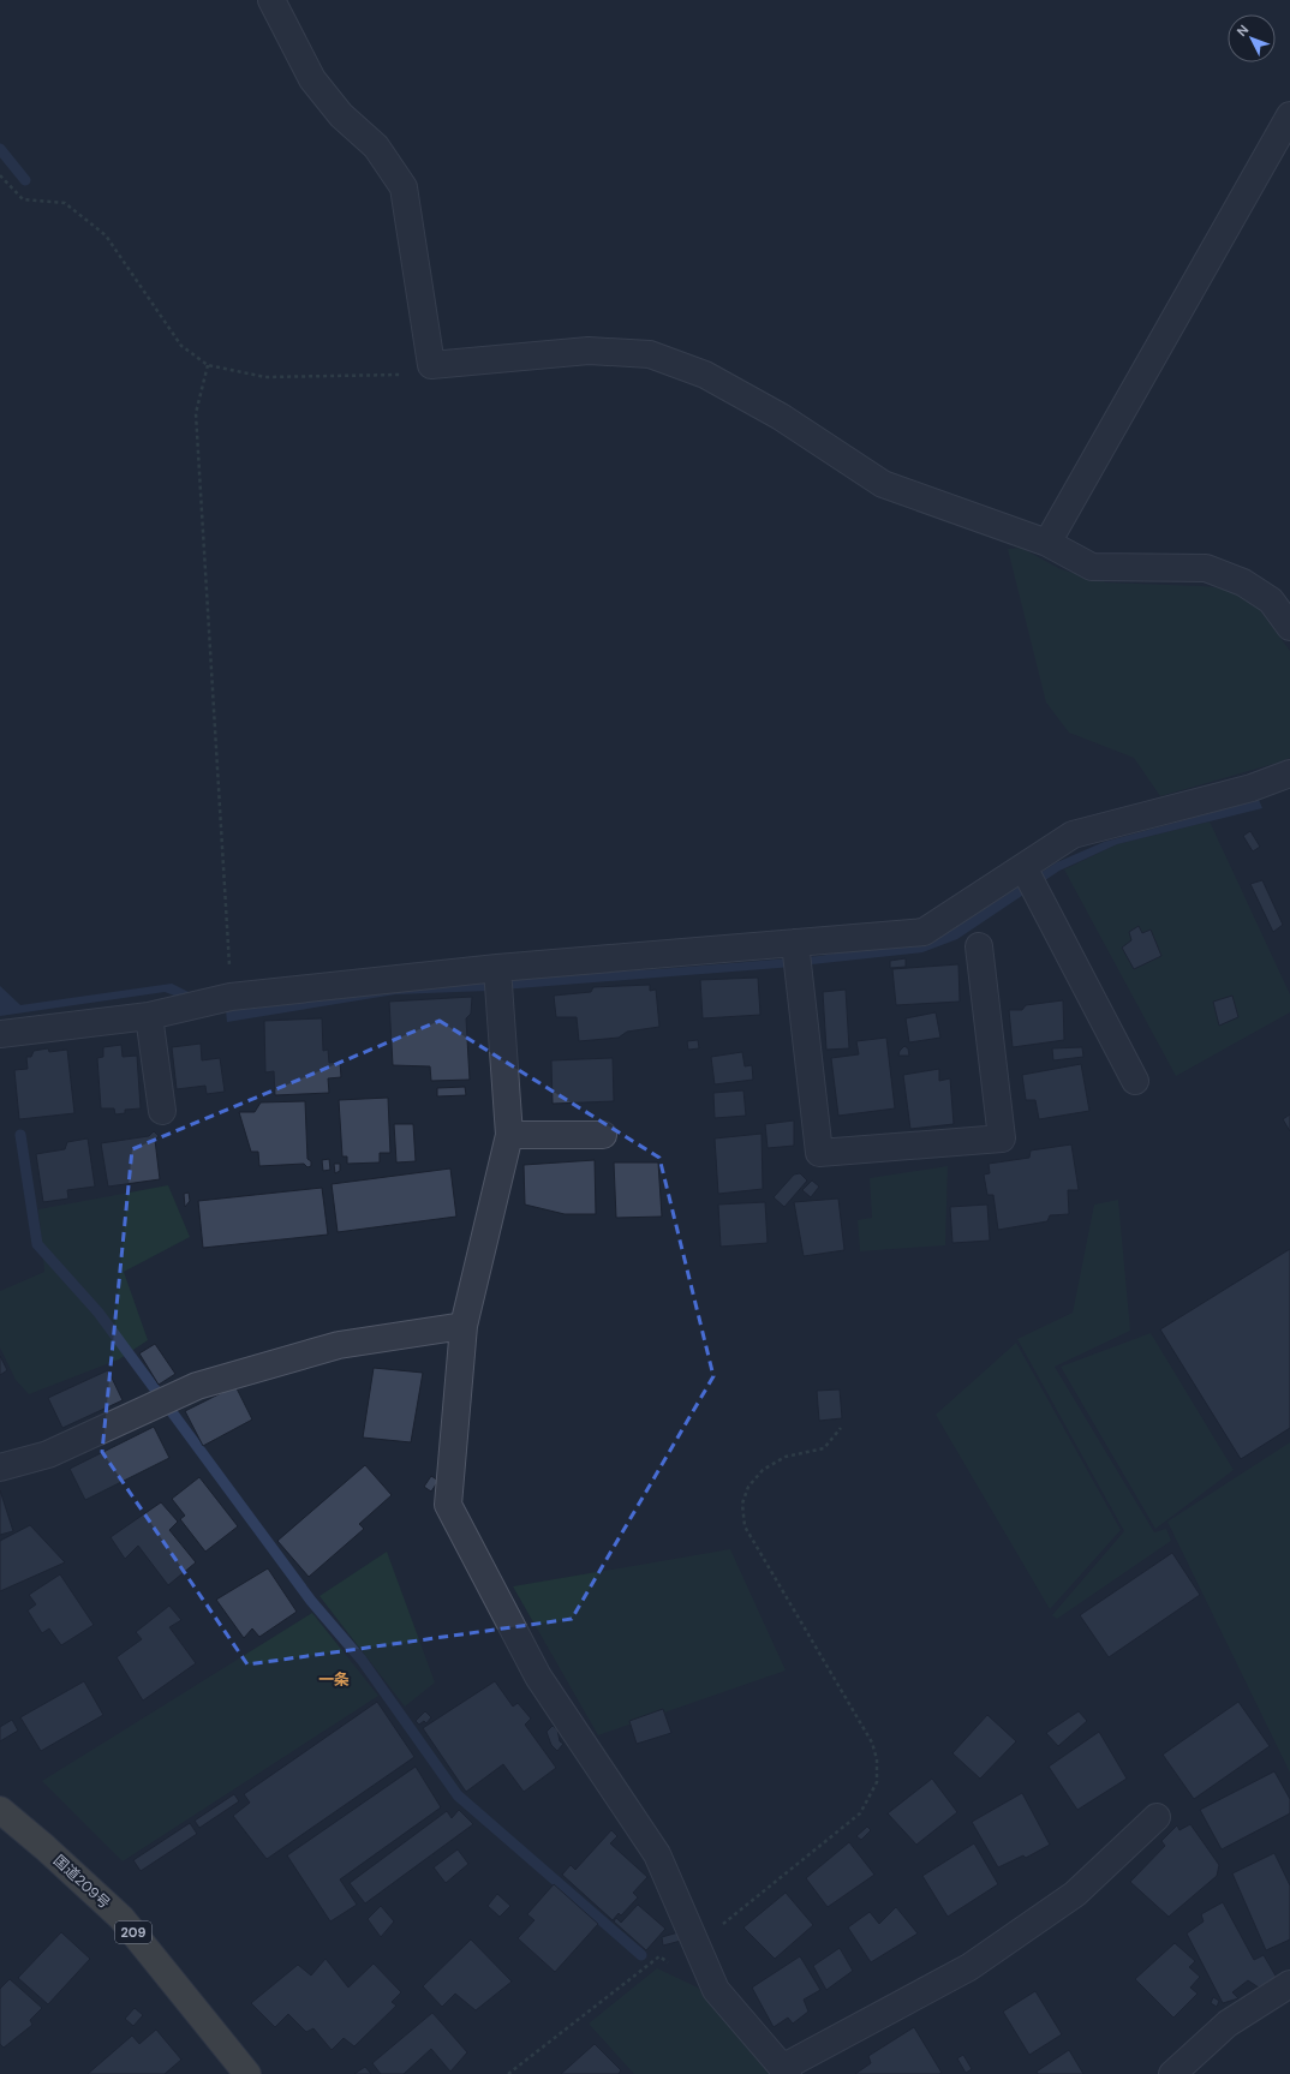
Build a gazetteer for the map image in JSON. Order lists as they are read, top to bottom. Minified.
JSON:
{"streets":{"highway":["国道209号","209"]},"districts":["一条"],"north":"top left"}
